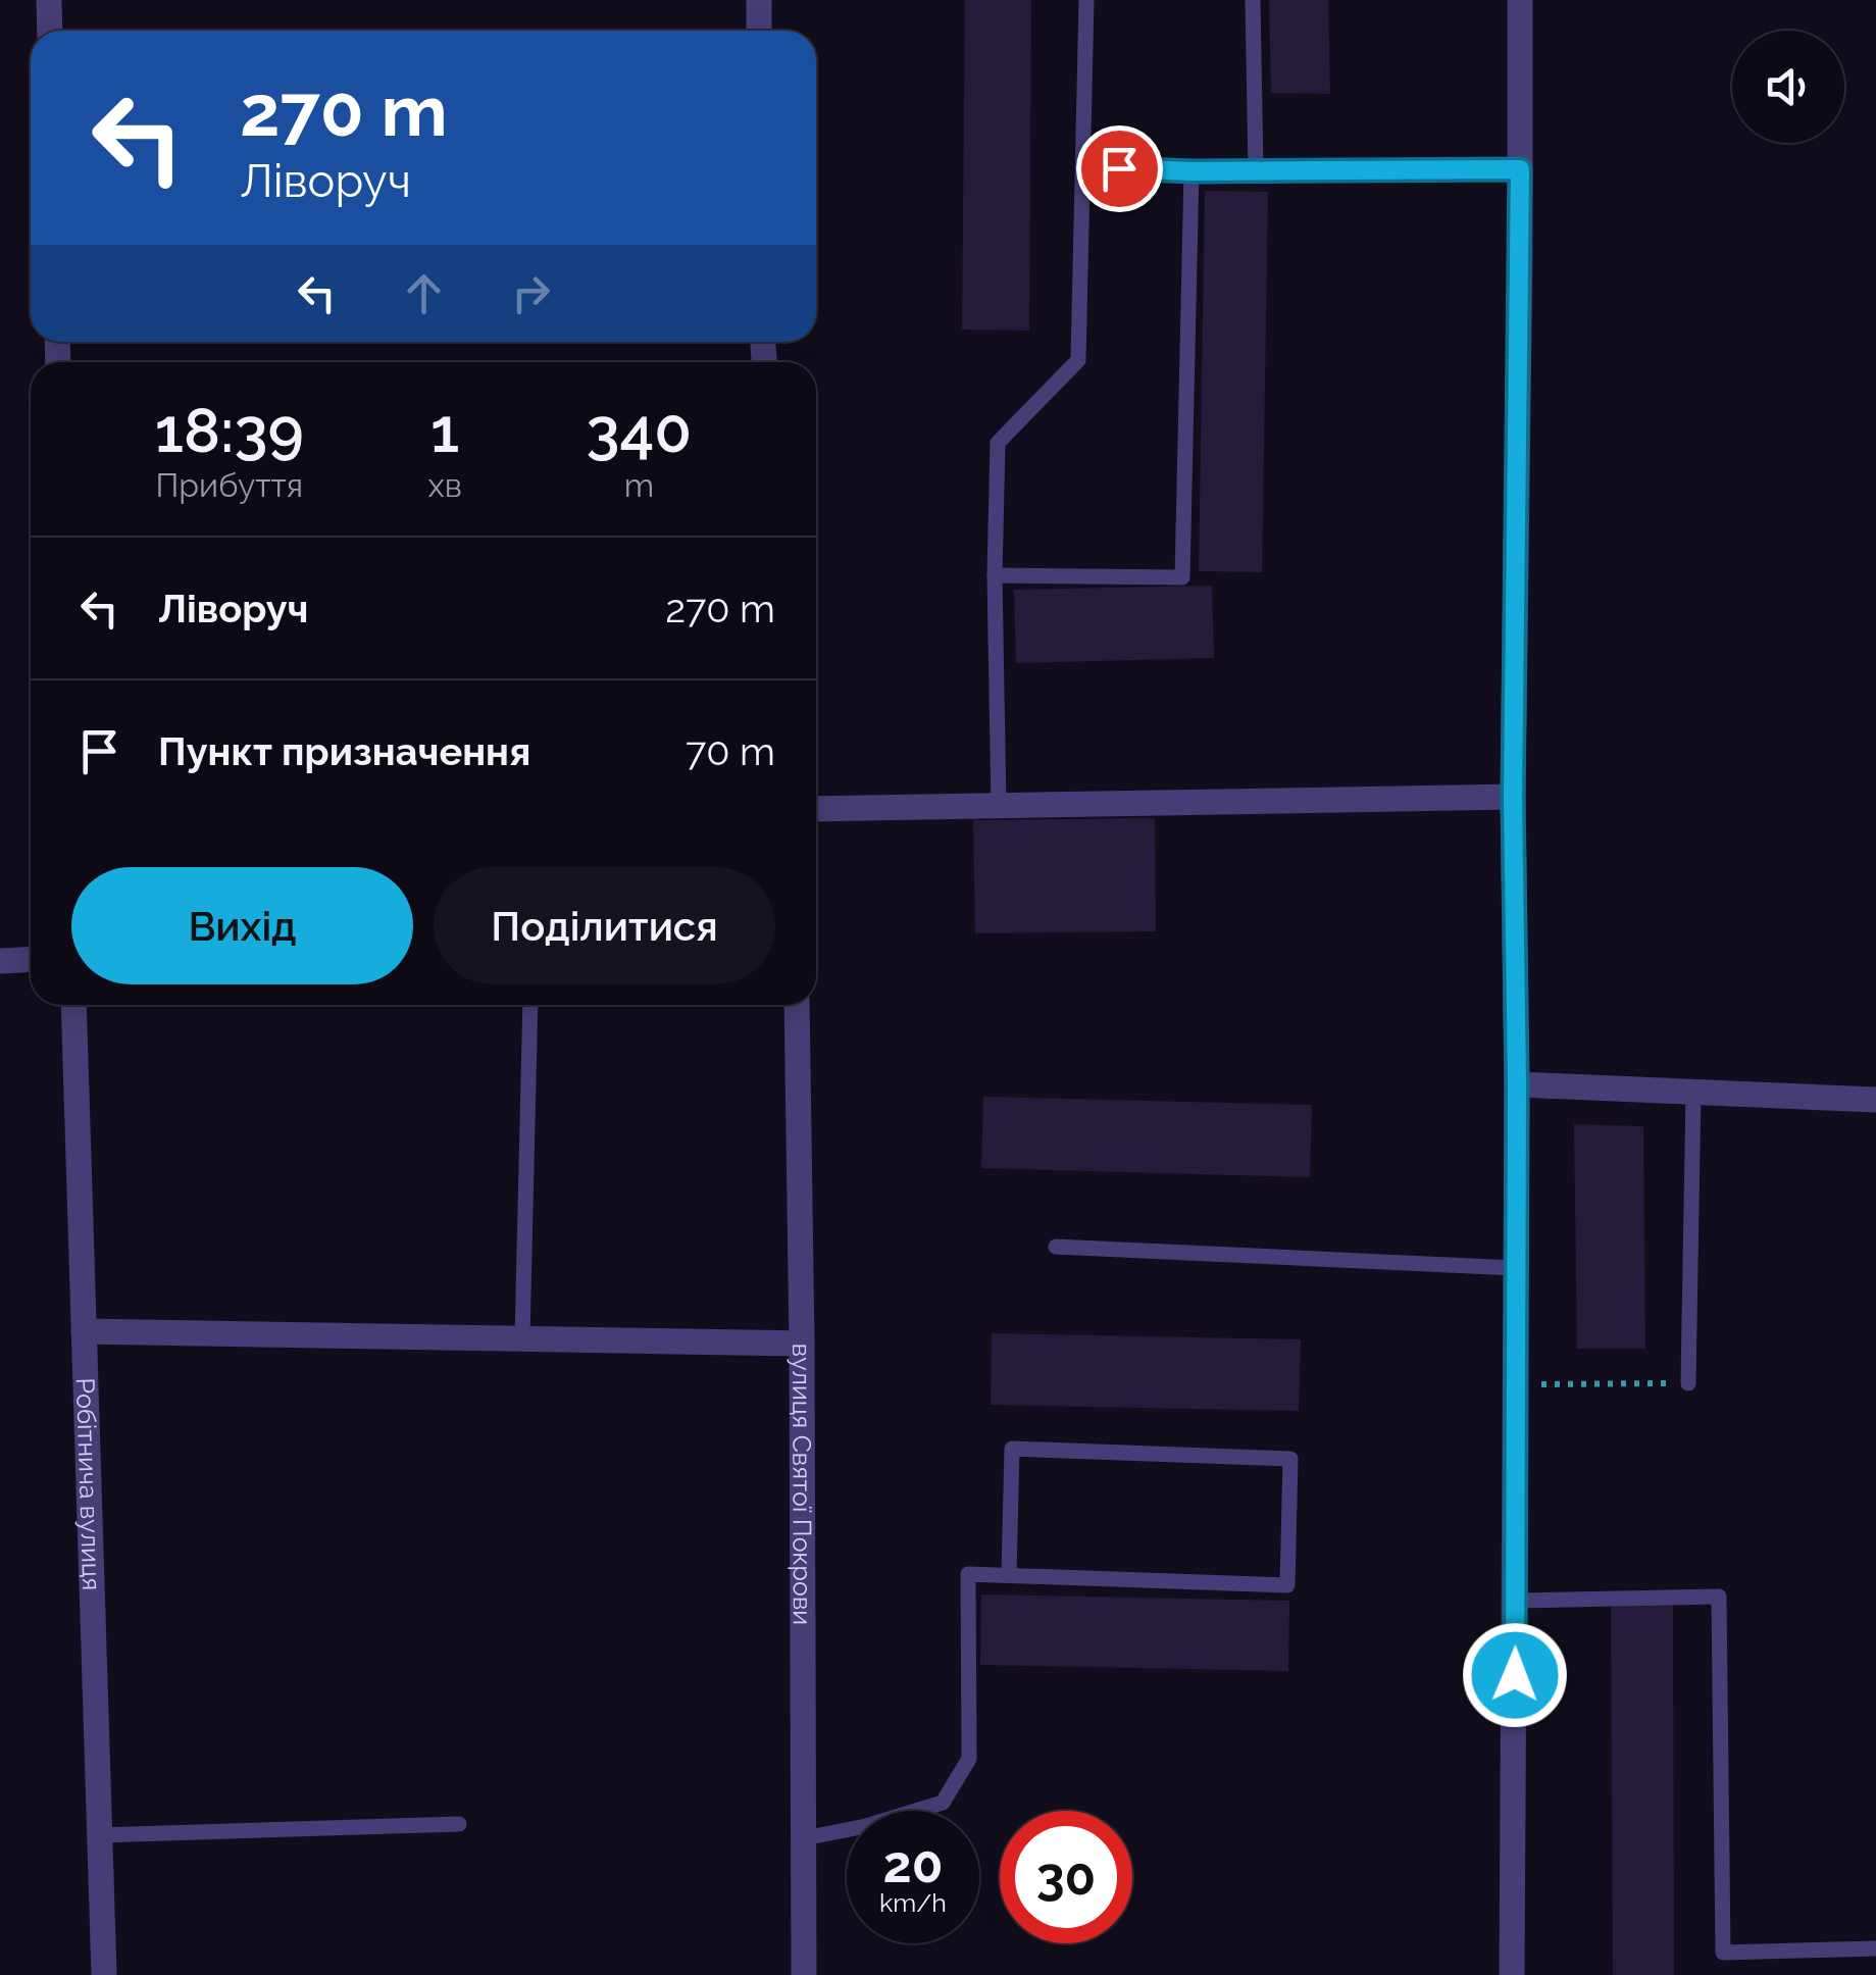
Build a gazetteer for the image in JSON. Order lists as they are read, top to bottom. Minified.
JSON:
{"streets":{"street":["вулиця Святої Покрови","Робітнича вулиця"]},"page":{"turn":["270 m","Ліворуч"],"eta":["18:39","Прибуття","1","хв","340","m"],"list":[{"name":"Ліворуч","value":"270 m"},{"name":"Пункт призначення","value":"70 m"}],"buttons":["Вихід","Поділитися"],"speed":"20 km/h","limit":"30"}}
